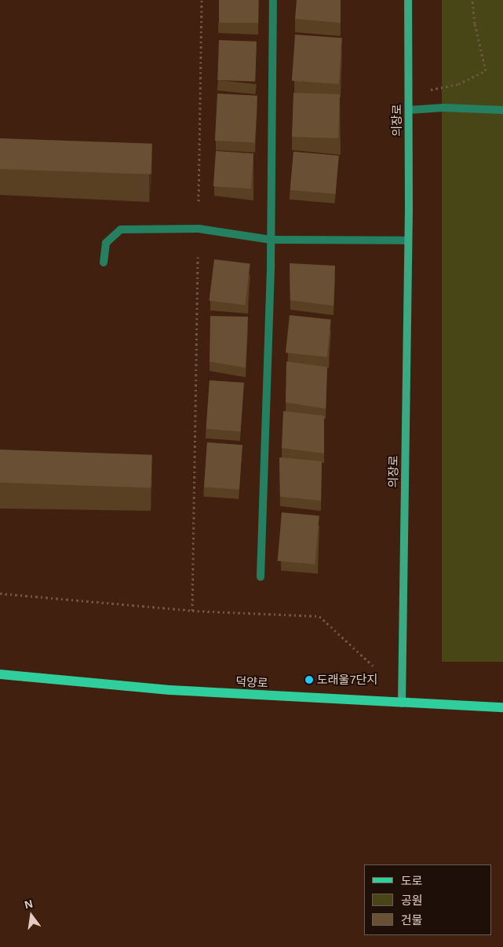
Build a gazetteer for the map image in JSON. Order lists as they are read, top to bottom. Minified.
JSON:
{"streets":{"main road":["덕양로"],"street":["의장로"]},"crossings":[["의장로","덕양로"]],"places":["도래울7단지"],"legend":["도로","공원","건물"],"north":"top"}
